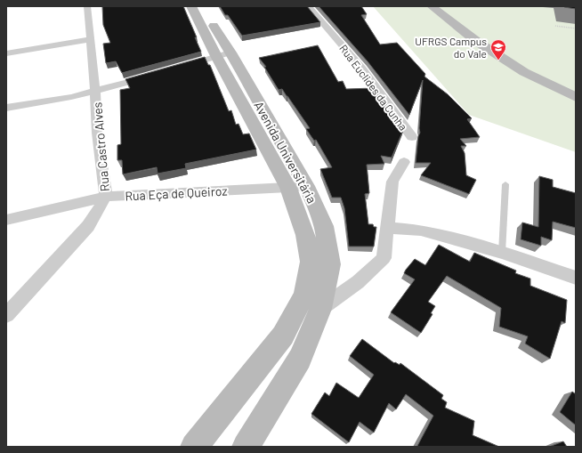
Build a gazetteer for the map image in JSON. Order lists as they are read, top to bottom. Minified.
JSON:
{"streets":{"main road":["Avenida Universitária"],"street":["Rua Euclides da Cunha","Rua Castro Alves","Rua Eça de Queiroz"]},"crossings":[["Rua Castro Alves","Rua Eça de Queiroz"],["Avenida Universitária","Rua Eça de Queiroz"]],"places":{"school or university":["UFRGS Campus do Vale"]}}
